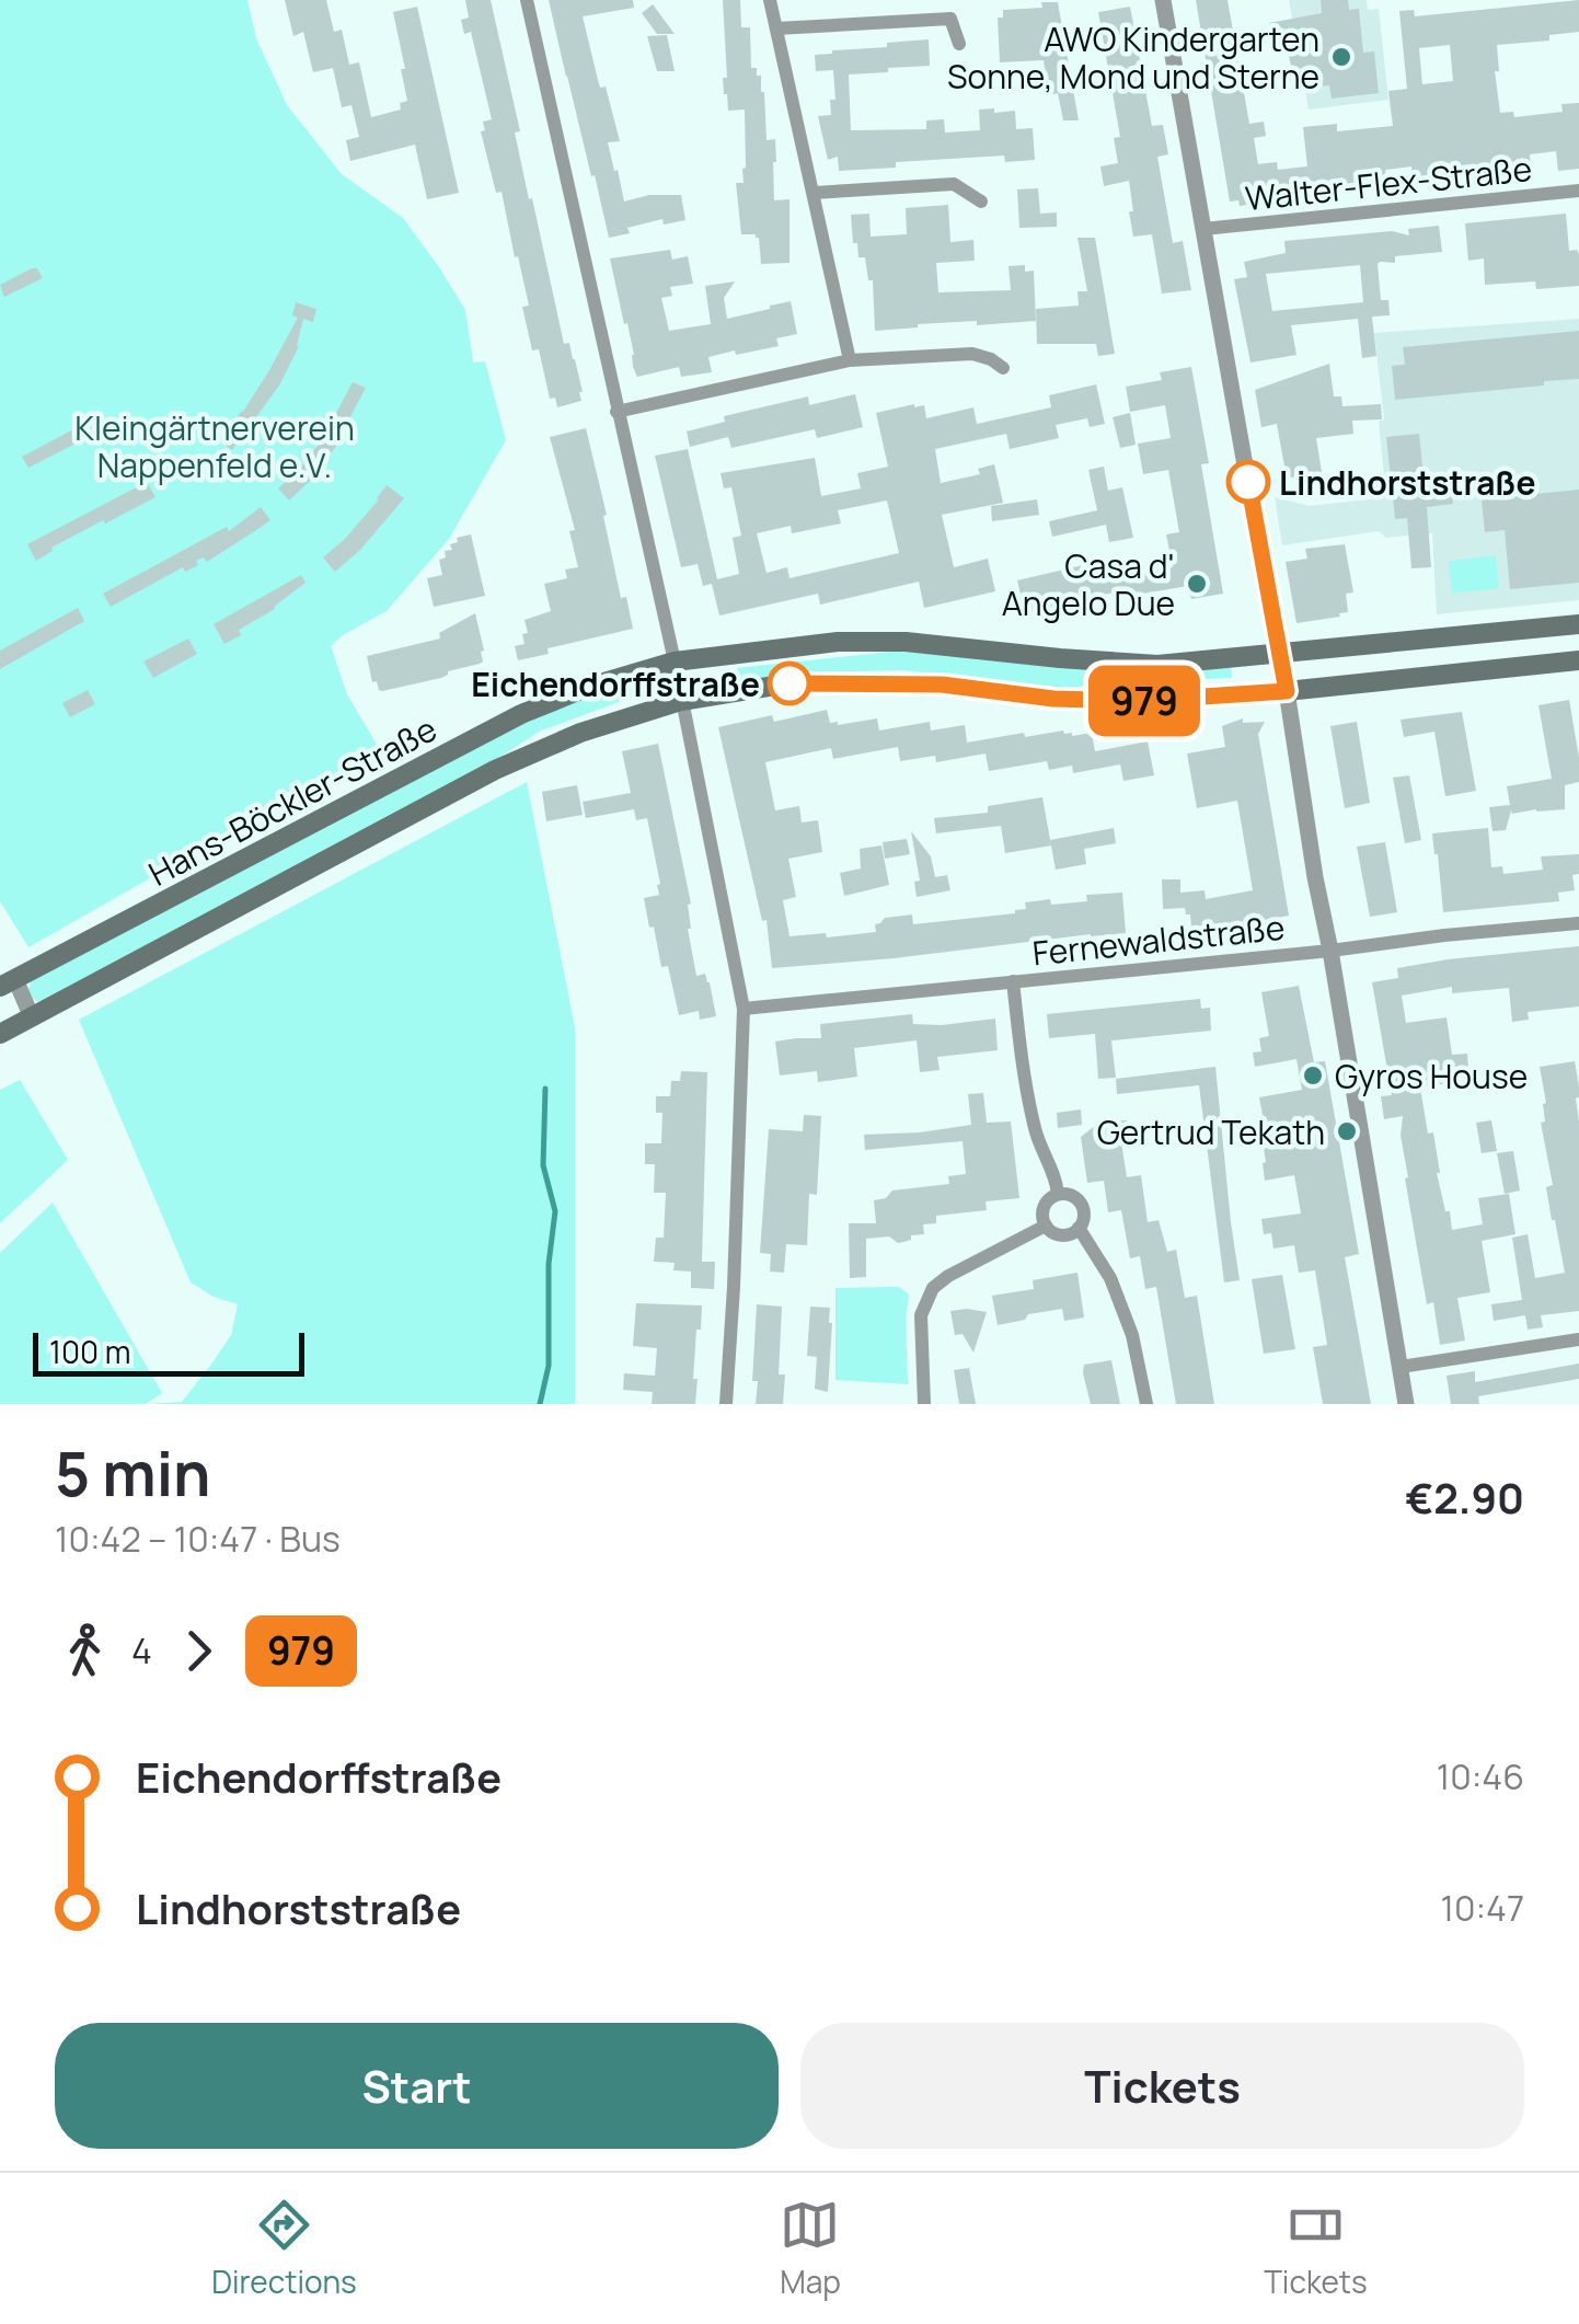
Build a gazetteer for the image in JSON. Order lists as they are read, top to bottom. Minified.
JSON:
{"streets":{"main road":["Hans-Böckler-Straße"],"street":["Walter-Flex-Straße","Fernewaldstraße"]},"parks":["Kleingärtnerverein Nappenfeld e.V."],"places":["AWO Kindergarten Sonne, Mond und Sterne","Lindhorststraße","Casa d' Angelo Due","Eichendorffstraße","Gyros House","Gertrud Tekath"],"lines":["bus line 979"],"scale_bar":"100 m","page":{"on_map":"979","scale":"100 m","heading":["5 min","10:42 – 10:47 · Bus","€2.90"],"legs":["4","979"],"list":[{"name":"Eichendorffstraße","value":"10:46"},{"name":"Lindhorststraße","value":"10:47"}],"buttons":["Start","Tickets"],"tabs":["Directions","Map","Tickets"]}}
